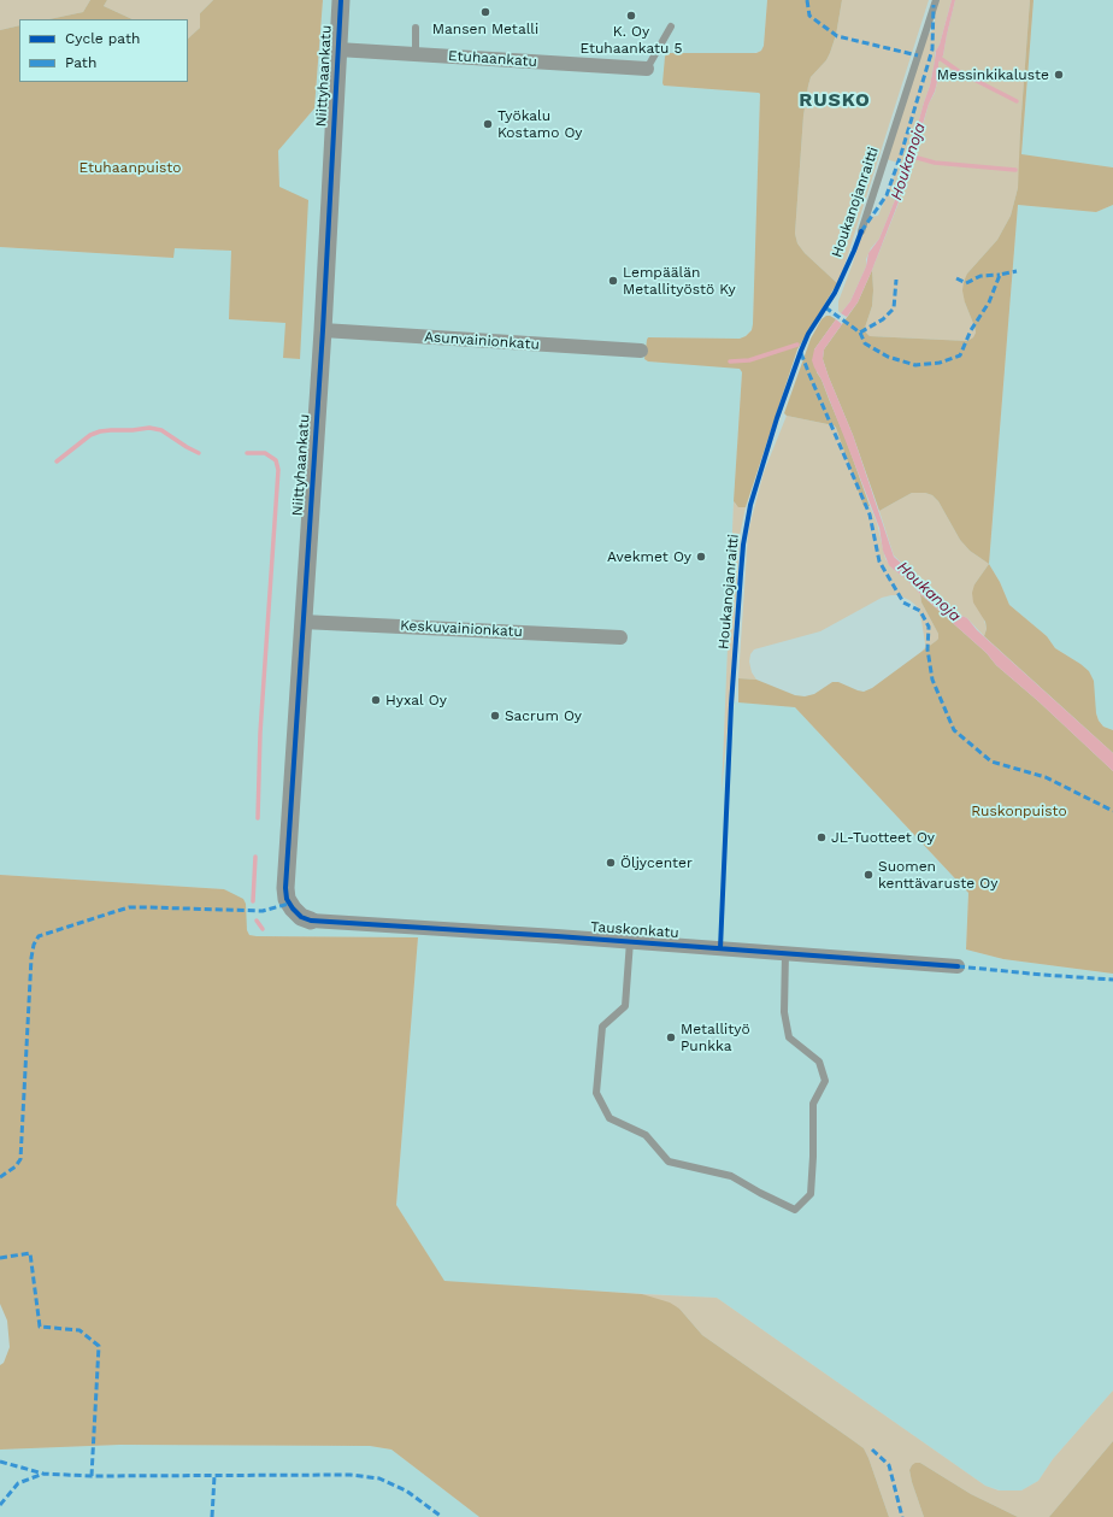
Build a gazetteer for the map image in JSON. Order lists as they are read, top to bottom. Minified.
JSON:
{"streets":{"street":["Etuhaankatu","Niittyhaankatu","Asunvainionkatu","Keskuvainionkatu","Tauskonkatu"],"lane":["Houkanojanraitti"]},"crossings":[["Etuhaankatu","Niittyhaankatu"],["Niittyhaankatu","Asunvainionkatu"],["Niittyhaankatu","Keskuvainionkatu"],["Niittyhaankatu","Tauskonkatu"]],"districts":["RUSKO"],"water":["Houkanoja"],"parks":["Etuhaanpuisto","Ruskonpuisto"],"places":["Mansen Metalli","K. Oy Etuhaankatu 5","Messinkikaluste","Työkalu Kostamo Oy","Lempäälän Metallityöstö Ky","Avekmet Oy","Hyxal Oy","Sacrum Oy","JL-Tuotteet Oy","Öljycenter","Suomen kenttävaruste Oy","Metallityö Punkka"],"legend":["Cycle path","Path"]}
